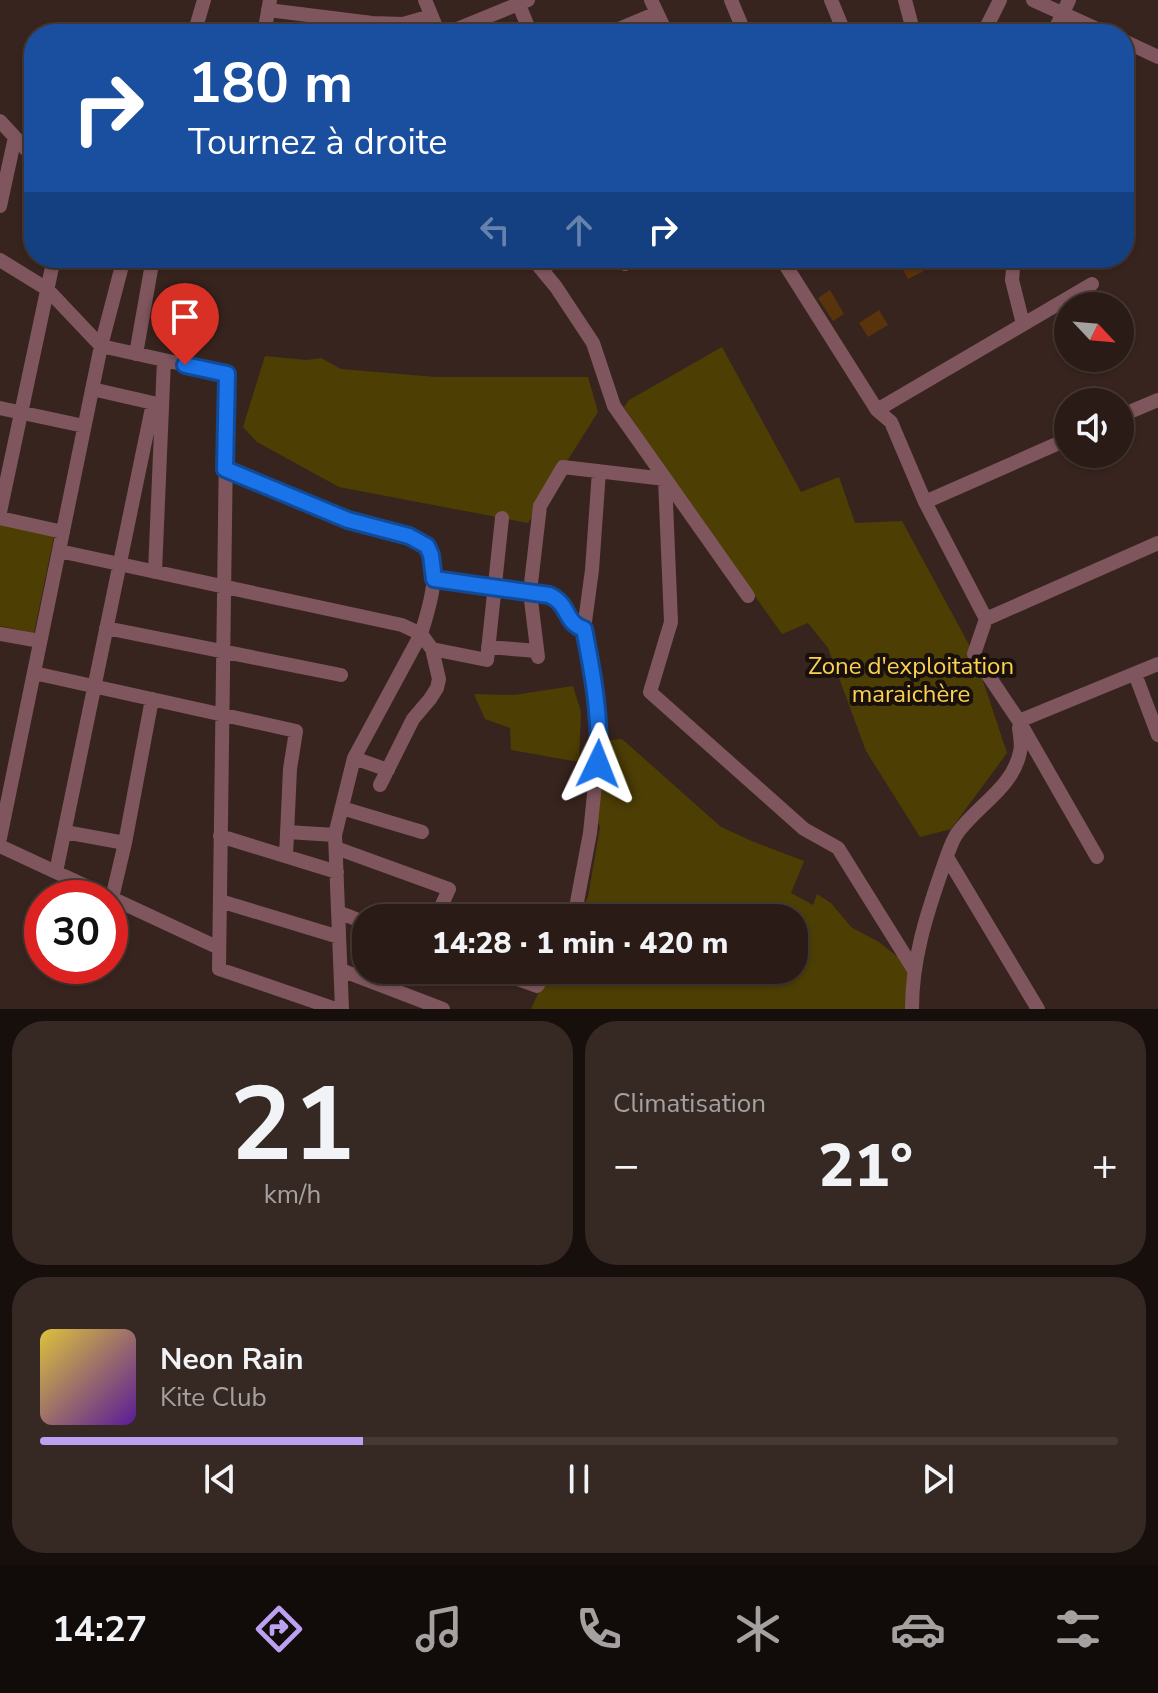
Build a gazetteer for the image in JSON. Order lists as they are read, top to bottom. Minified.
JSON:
{"parks":["Zone d'exploitation maraichère"],"north":"bottom right","page":{"turn":["180 m","Tournez à droite"],"limit":"30","trip":"14:28 · 1 min · 420 m","tile":[["21","km/h"],"Climatisation"],"heat":["−","21°","+"],"song":["Neon Rain","Kite Club"],"tabs":"14:27"}}
